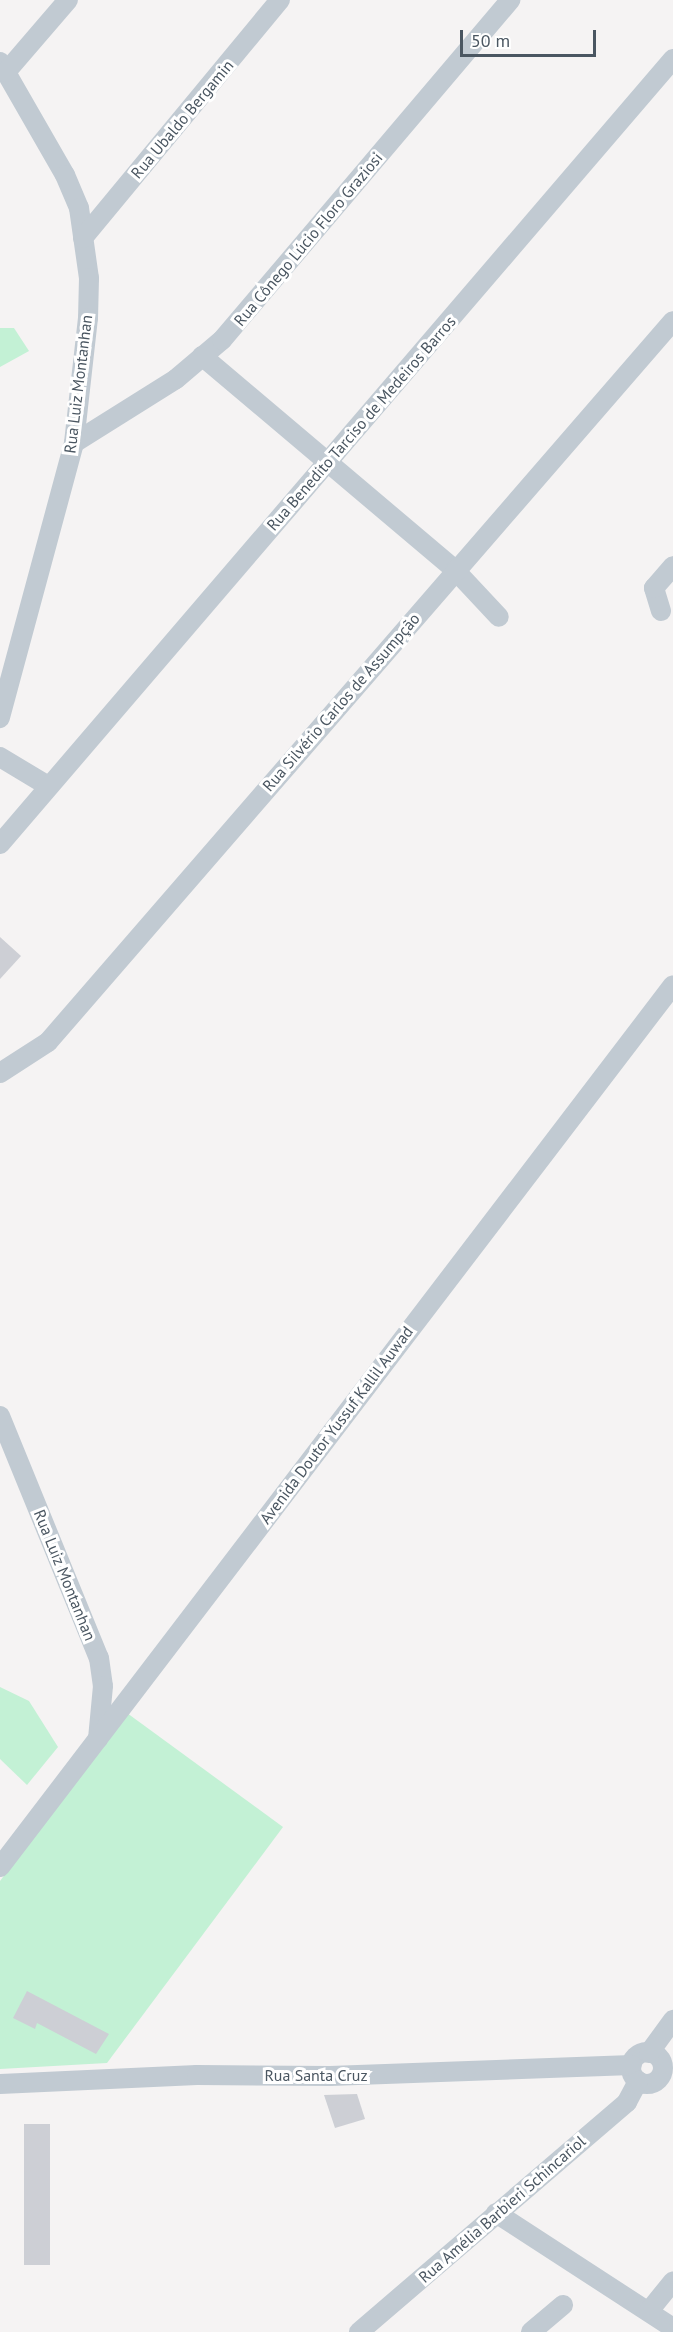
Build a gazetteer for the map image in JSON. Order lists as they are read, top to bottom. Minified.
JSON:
{"streets":{"street":["Rua Ubaldo Bergamin","Rua Cônego Lúcio Floro Graziosi","Rua Luiz Montanhan","Rua Benedito Tarciso de Medeiros Barros","Rua Silvério Carlos de Assumpção","Avenida Doutor Yussuf Kallil Auwad","Rua Santa Cruz","Rua Amélia Barbieri Schincariol"]},"crossings":[["Rua Ubaldo Bergamin","Rua Luiz Montanhan"],["Rua Cônego Lúcio Floro Graziosi","Rua Luiz Montanhan"],["Rua Luiz Montanhan","Avenida Doutor Yussuf Kallil Auwad"],["Rua Santa Cruz","Rua Amélia Barbieri Schincariol"]],"scale_bar":"50 m"}
